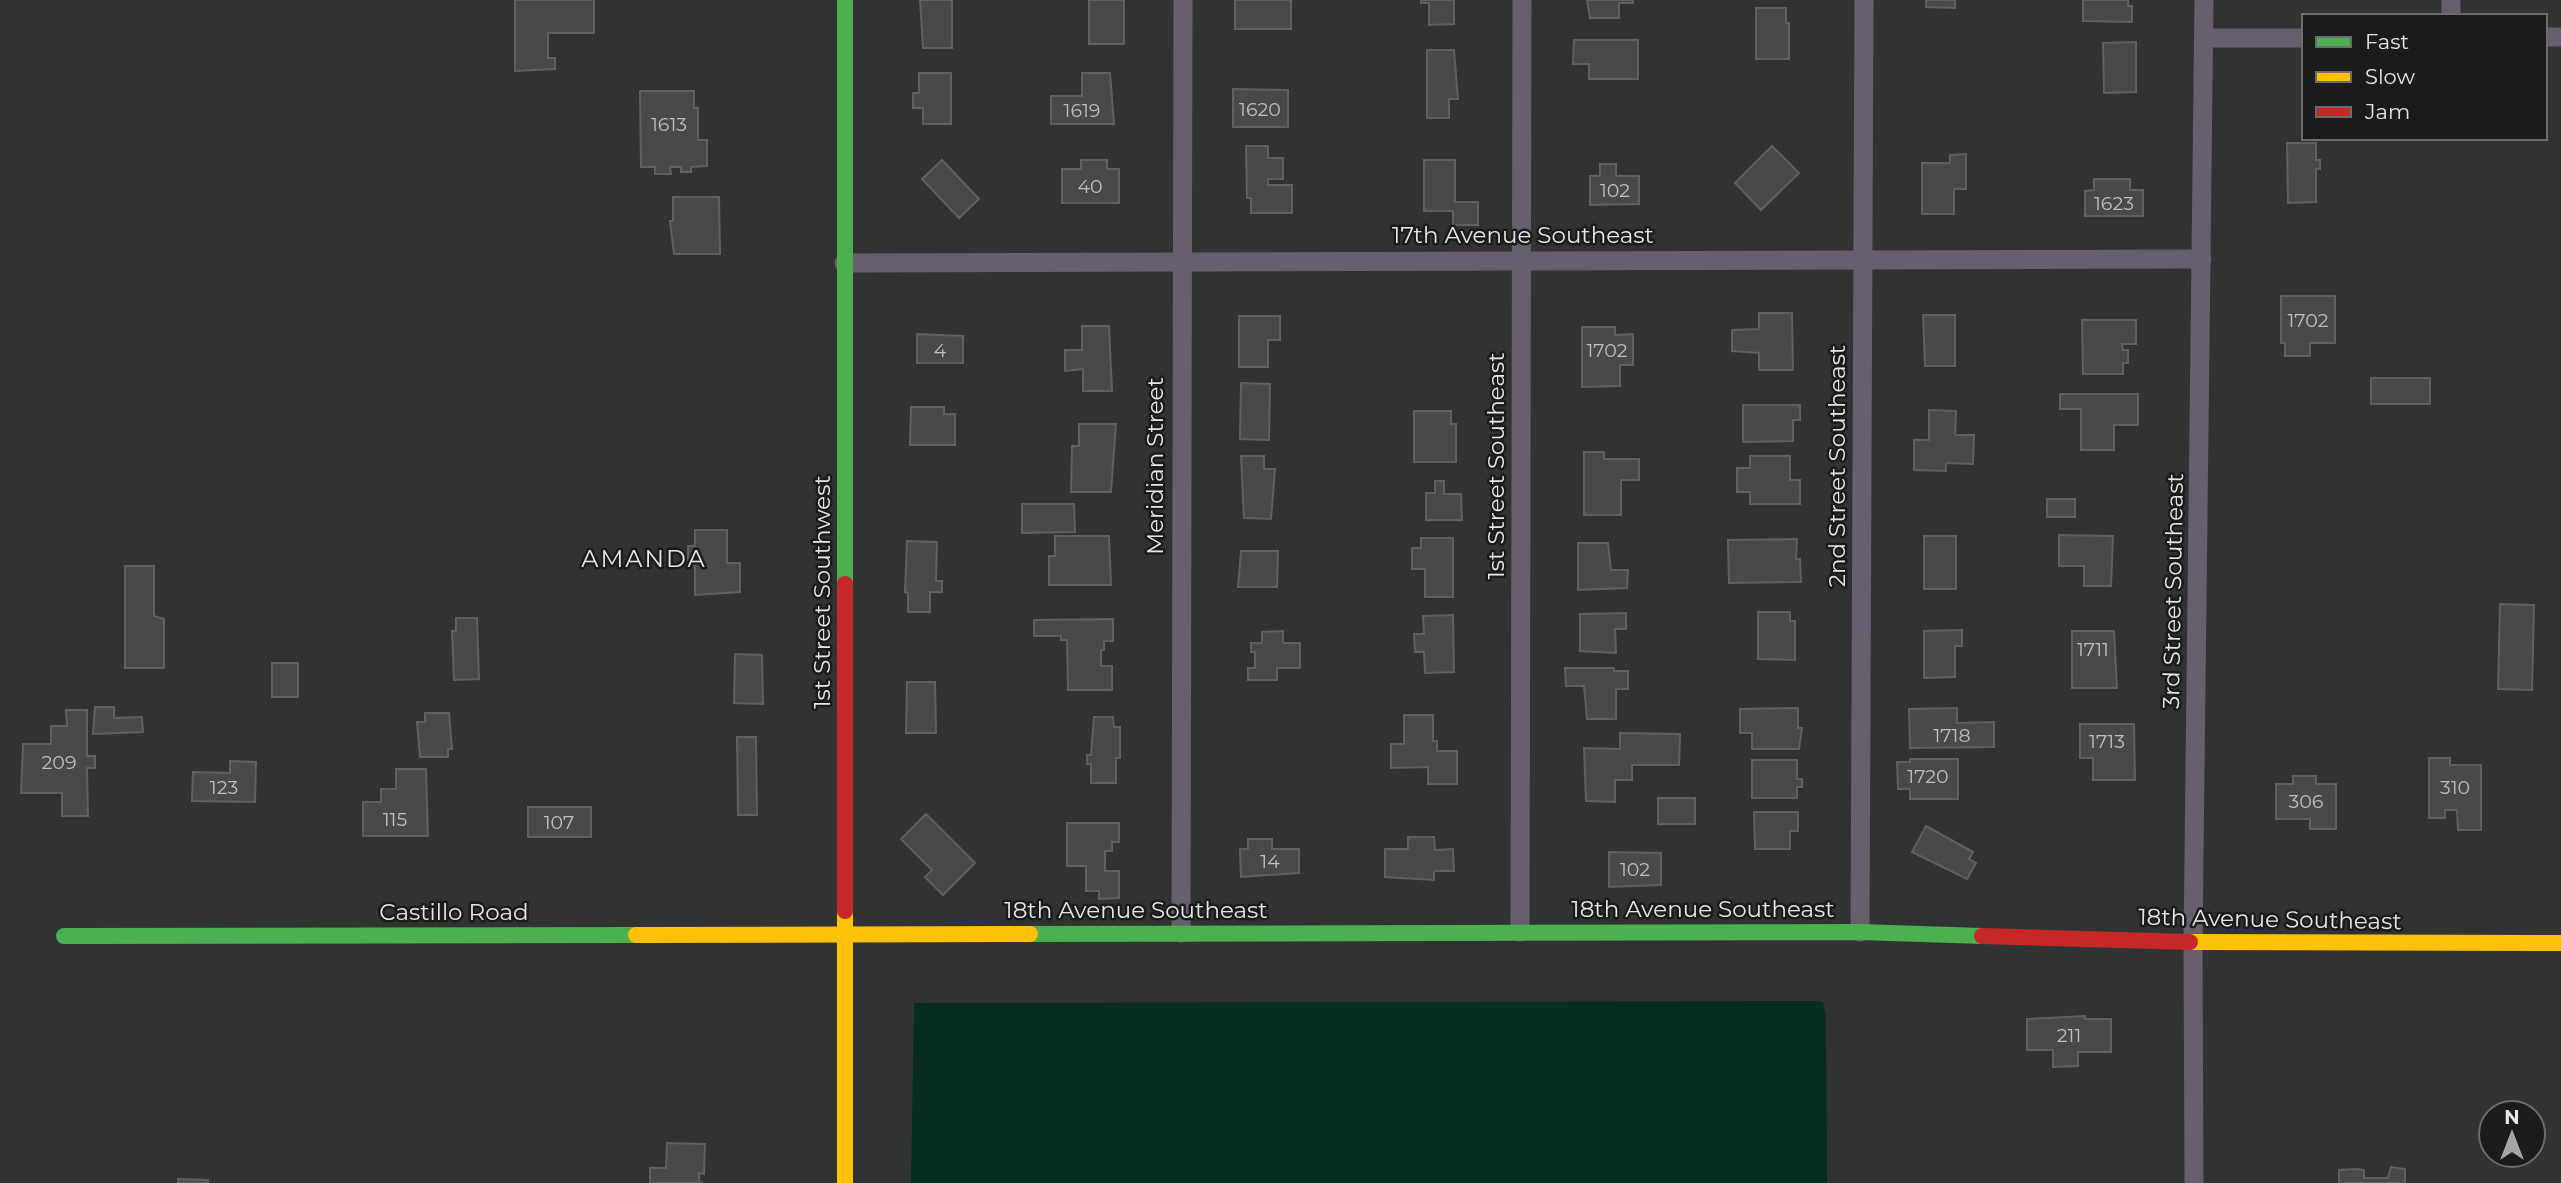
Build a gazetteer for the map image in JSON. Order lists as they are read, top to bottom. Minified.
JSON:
{"streets":{"street":["17th Avenue Southeast","Meridian Street","1st Street Southeast","2nd Street Southeast","3rd Street Southeast","1st Street Southwest","18th Avenue Southeast","Castillo Road"]},"crossings":[["17th Avenue Southeast","Meridian Street"],["17th Avenue Southeast","1st Street Southeast"],["17th Avenue Southeast","2nd Street Southeast"],["17th Avenue Southeast","3rd Street Southeast"],["17th Avenue Southeast","1st Street Southwest"],["Meridian Street","18th Avenue Southeast"],["1st Street Southeast","18th Avenue Southeast"],["2nd Street Southeast","18th Avenue Southeast"],["3rd Street Southeast","18th Avenue Southeast"],["1st Street Southwest","18th Avenue Southeast"],["1st Street Southwest","Castillo Road"],["18th Avenue Southeast","Castillo Road"]],"districts":["AMANDA"],"house_numbers":["1620","1619","1613","40","102","1623","1702","4","1702","1711","1718","1713","209","1720","123","310","306","115","107","14","102","211"],"legend":["Fast","Slow","Jam"],"north":"top"}
